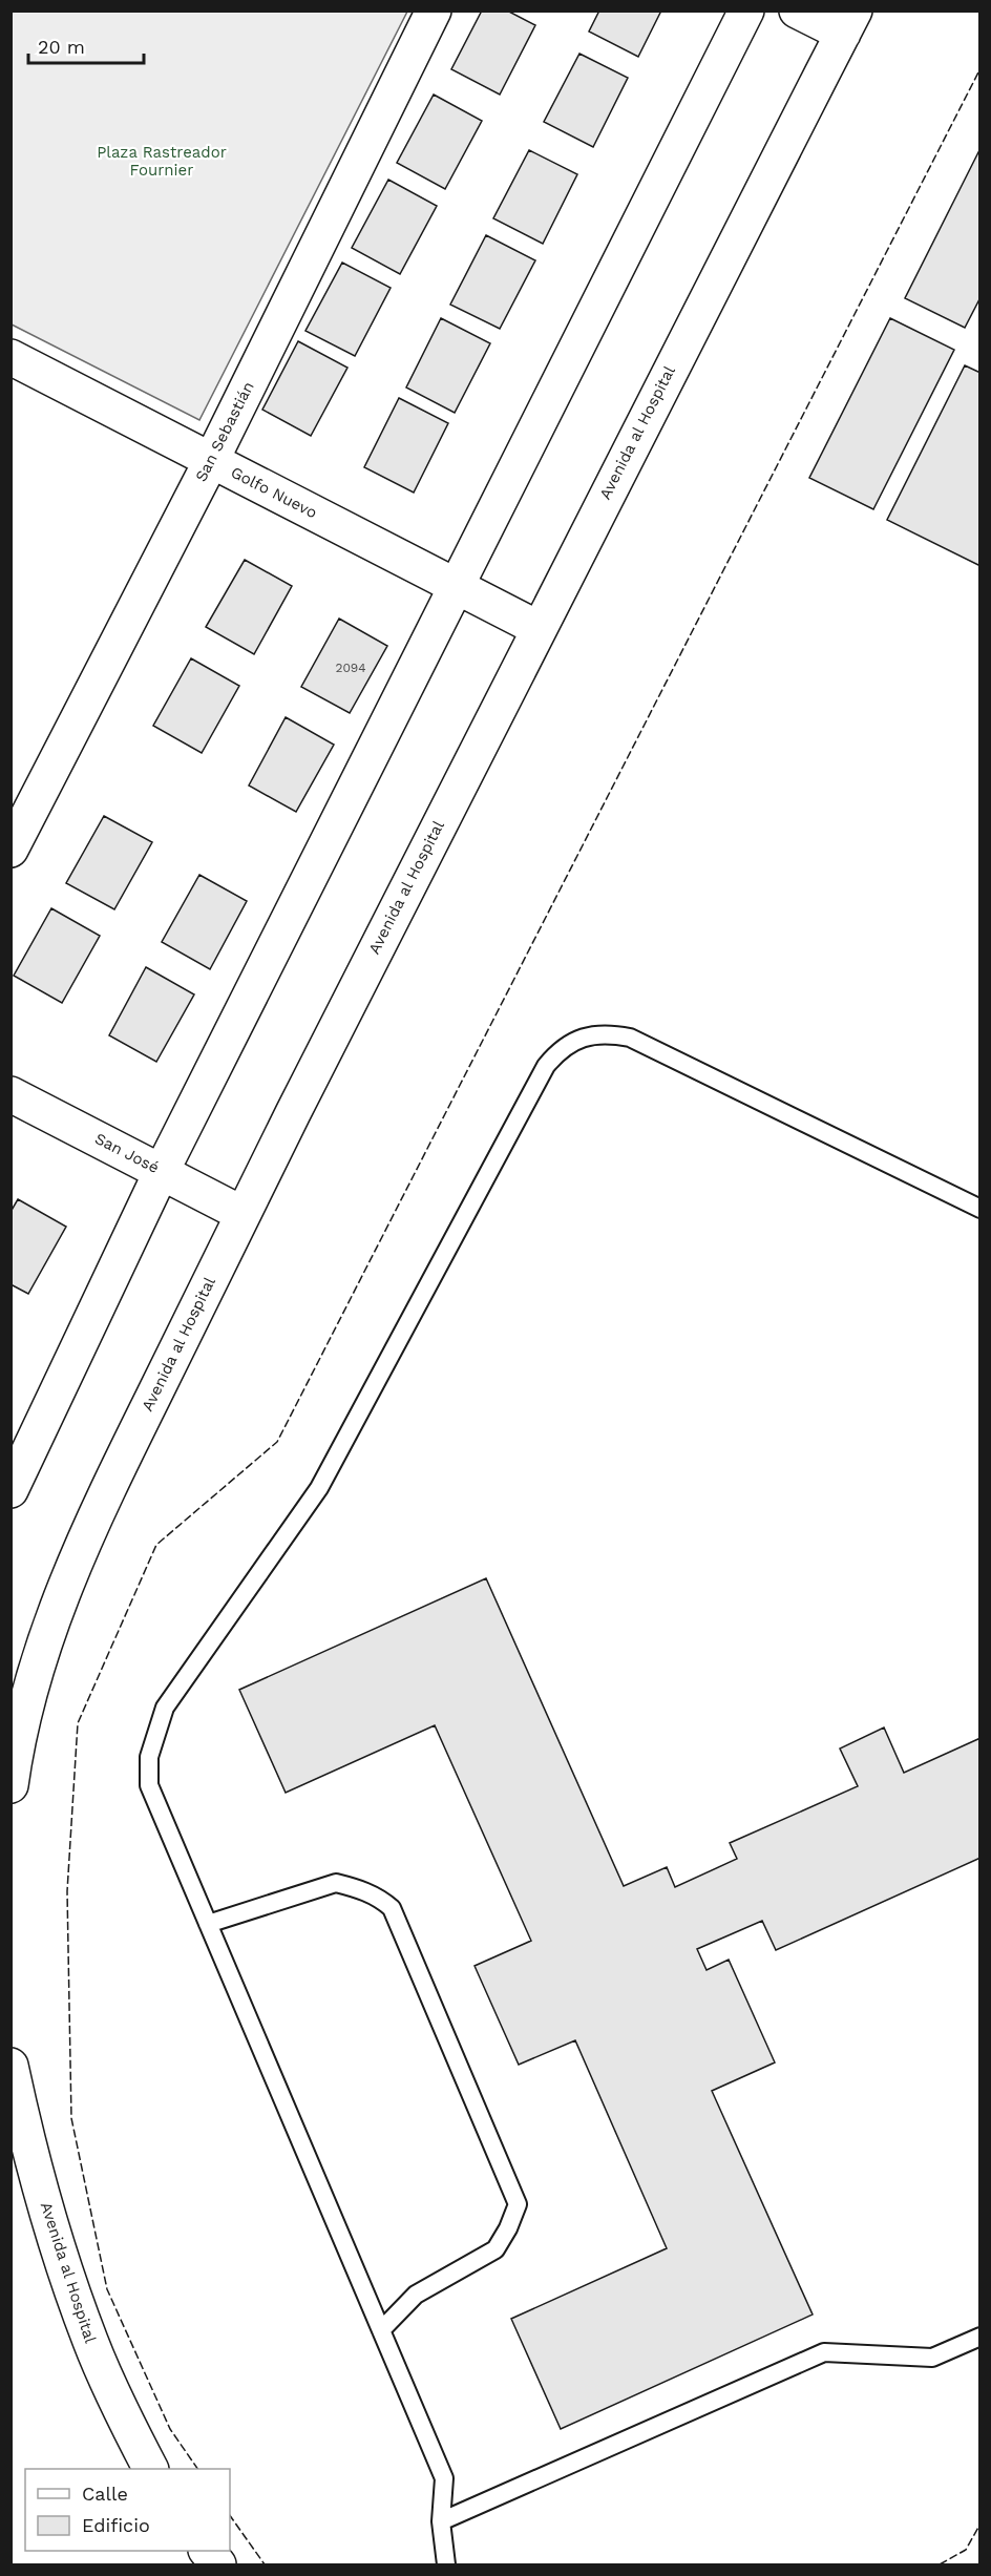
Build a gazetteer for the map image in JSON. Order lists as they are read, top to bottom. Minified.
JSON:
{"streets":{"street":["San Sebastián","Avenida al Hospital","Golfo Nuevo","San José"]},"crossings":[["San Sebastián","Golfo Nuevo"],["Avenida al Hospital","Golfo Nuevo"],["Avenida al Hospital","San José"]],"parks":["Plaza Rastreador Fournier"],"house_numbers":["2094"],"legend":["Calle","Edificio"],"scale_bar":"20 m"}
